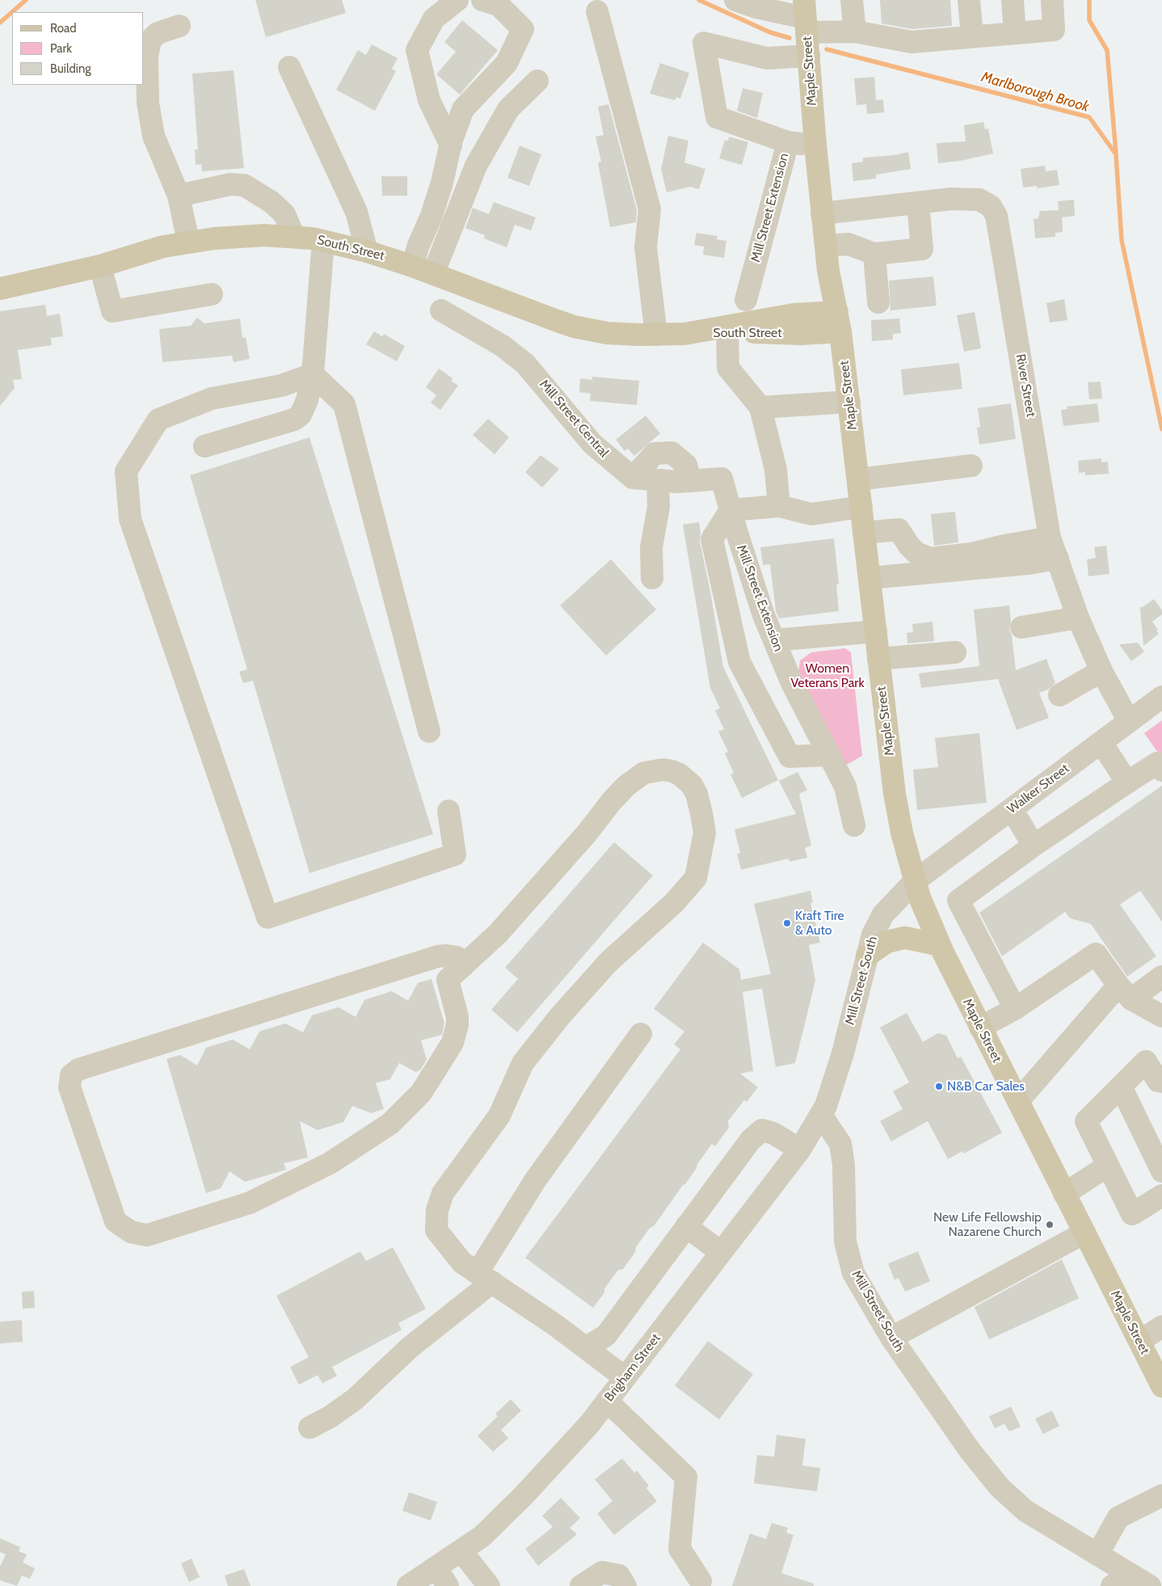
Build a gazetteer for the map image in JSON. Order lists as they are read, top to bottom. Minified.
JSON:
{"streets":{"main road":["Maple Street","South Street"],"street":["Mill Street Extension","River Street","Mill Street Central","Walker Street","Mill Street South","Brigham Street"]},"crossings":[["Maple Street","Mill Street Extension"],["Maple Street","South Street"],["Maple Street","River Street"],["Maple Street","Walker Street"],["Maple Street","Mill Street South"],["River Street","Walker Street"],["Walker Street","Mill Street South"],["Mill Street South","Brigham Street"]],"water":["Marlborough Brook"],"parks":["Women Veterans Park"],"places":["Kraft Tire & Auto","N&B Car Sales","New Life Fellowship Nazarene Church"],"legend":["Road","Park","Building"]}
